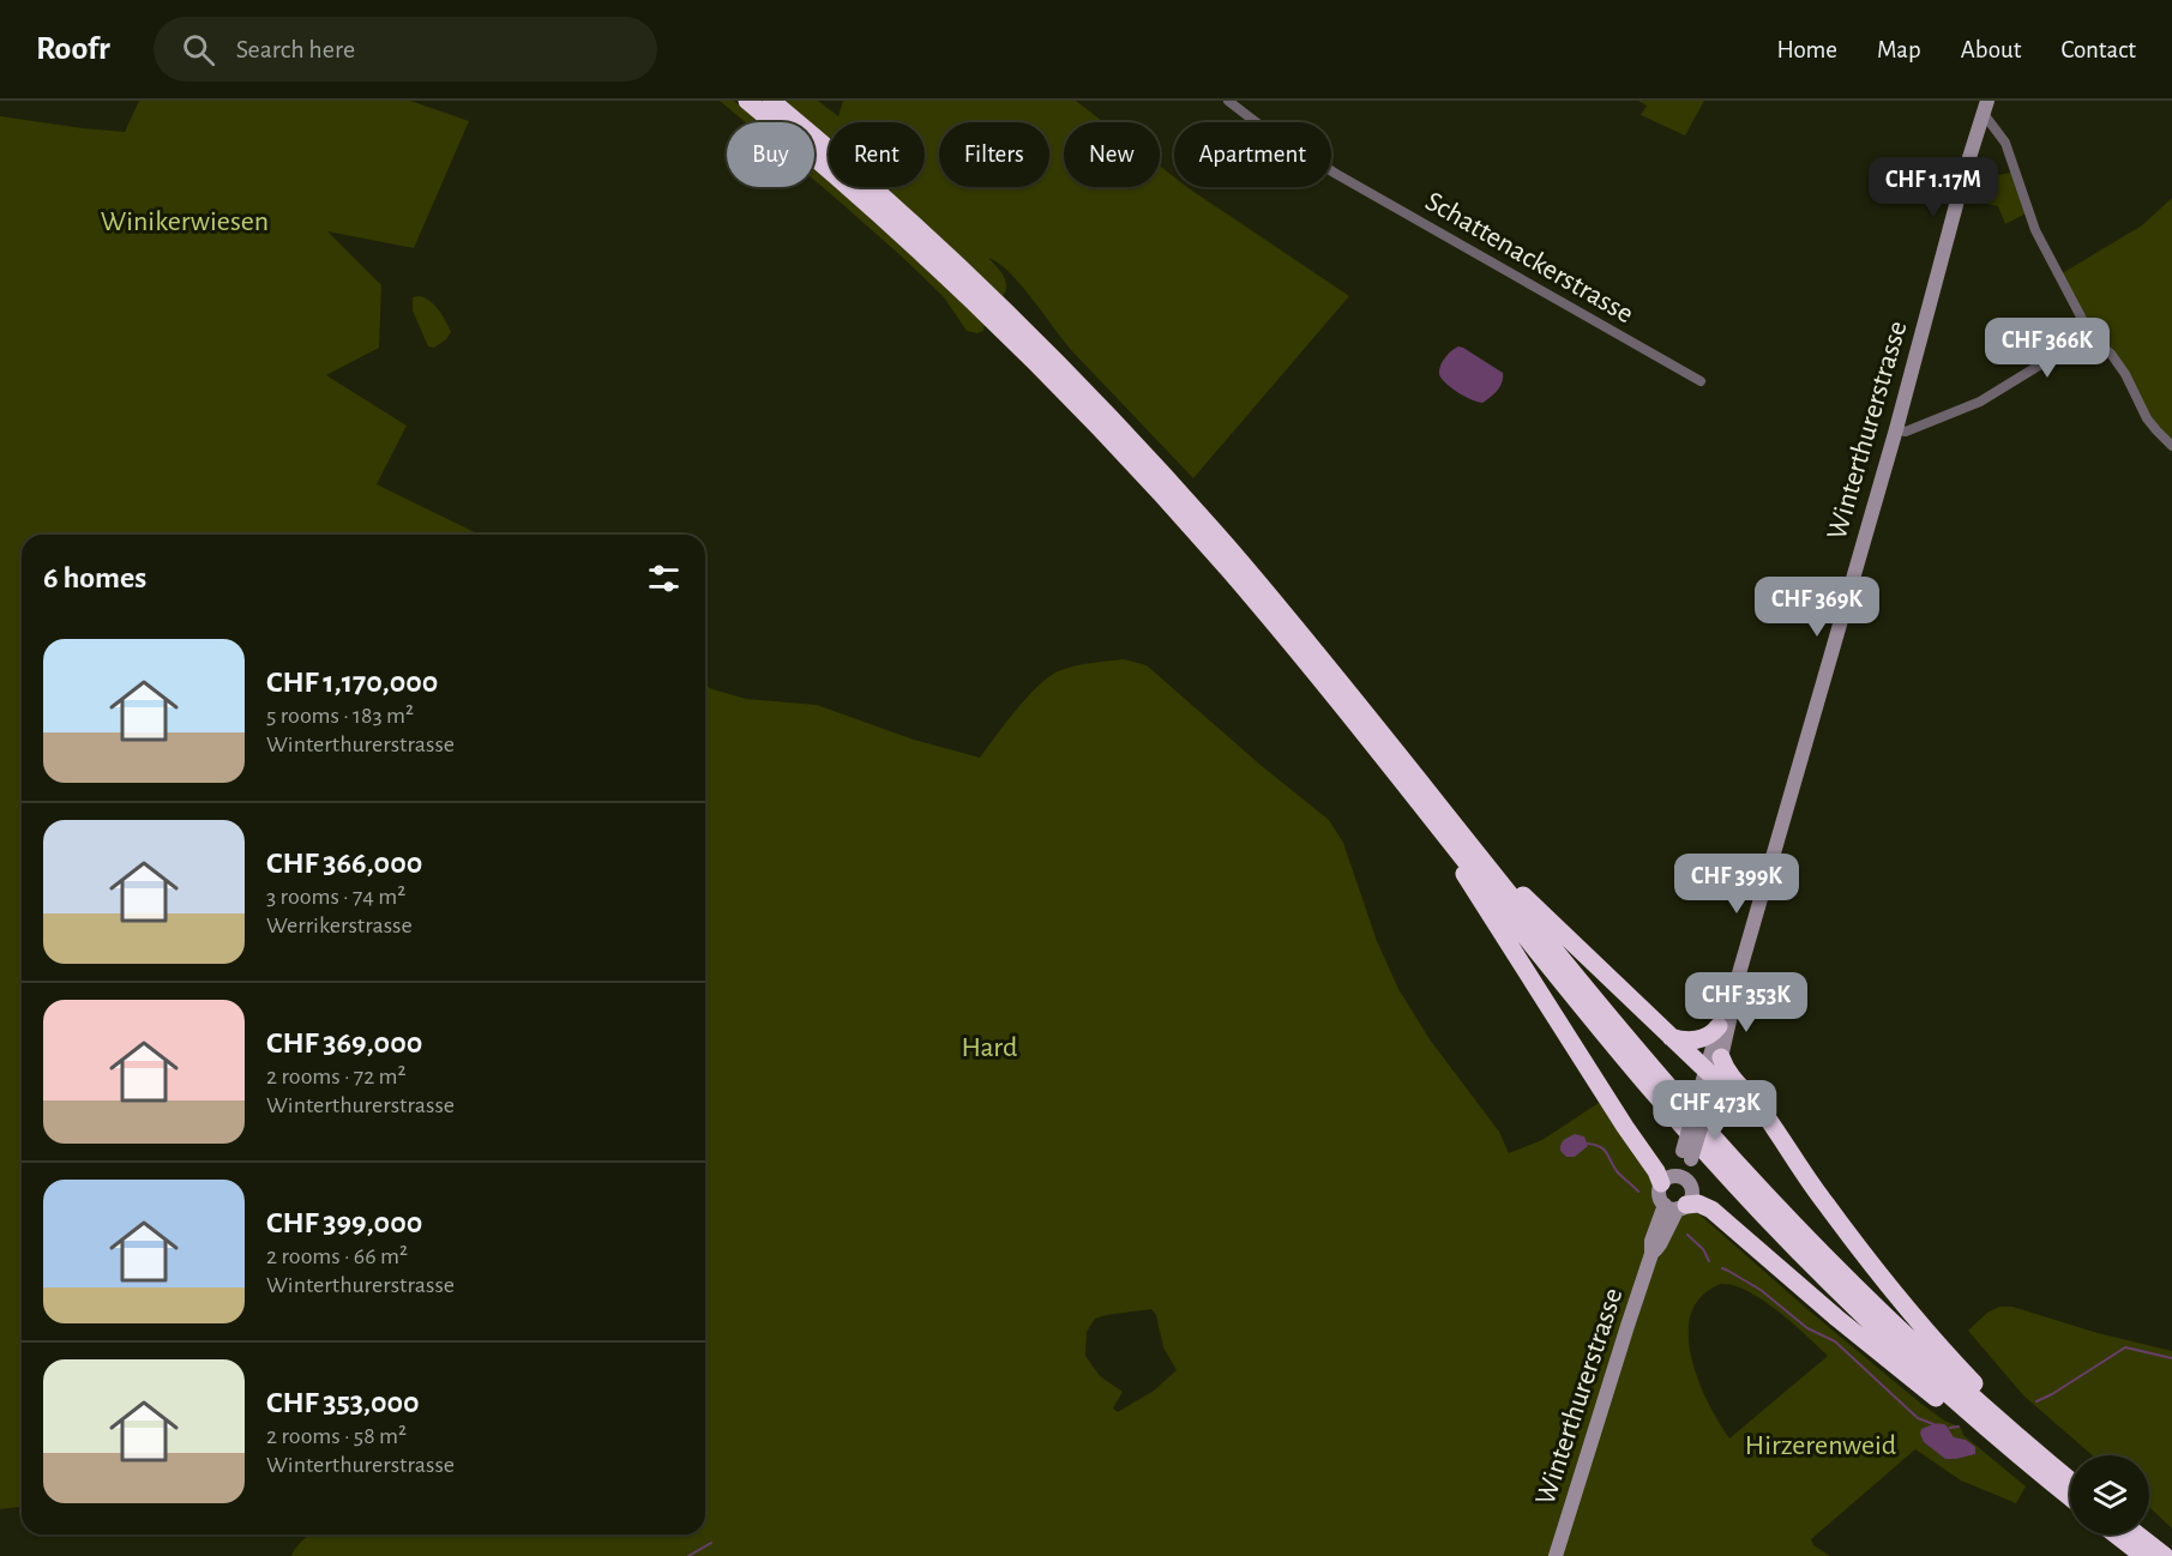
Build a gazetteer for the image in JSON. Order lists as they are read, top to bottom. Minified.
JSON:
{"streets":{"main road":["Winterthurerstrasse"],"street":["Schattenackerstrasse"]},"parks":["Winikerwiesen","Hard","Hirzerenweid"],"page":{"header":"Roofr","search":"Search here","nav":["Home","Map","About","Contact"],"chip":["Buy","Rent","Filters","New","Apartment"],"price":["CHF 1.17M","CHF 366K","CHF 369K","CHF 399K","CHF 353K","CHF 473K"],"heading":"6 homes","list":[{"name":"CHF 1,170,000","note":"5 rooms · 183 m² · Winterthurerstrasse"},{"name":"CHF 366,000","note":"3 rooms · 74 m² · Werrikerstrasse"},{"name":"CHF 369,000","note":"2 rooms · 72 m² · Winterthurerstrasse"},{"name":"CHF 399,000","note":"2 rooms · 66 m² · Winterthurerstrasse"},{"name":"CHF 353,000","note":"2 rooms · 58 m² · Winterthurerstrasse"}]}}
